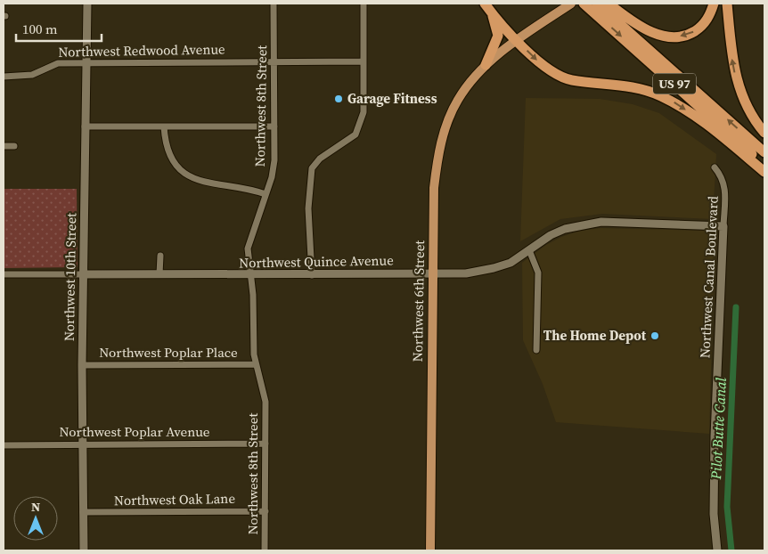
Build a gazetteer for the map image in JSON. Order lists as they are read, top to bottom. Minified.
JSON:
{"streets":{"highway":["US 97"],"main road":["Northwest 6th Street"],"street":["Northwest Redwood Avenue","Northwest 8th Street","Northwest Quince Avenue","Northwest 10th Street","Northwest Canal Boulevard","Northwest Poplar Place","Northwest Poplar Avenue","Northwest Oak Lane"]},"crossings":[["Northwest Redwood Avenue","Northwest 8th Street"],["Northwest Redwood Avenue","Northwest 10th Street"],["Northwest 8th Street","Northwest Quince Avenue"],["Northwest 8th Street","Northwest Poplar Place"],["Northwest 8th Street","Northwest Poplar Avenue"],["Northwest 8th Street","Northwest Oak Lane"],["Northwest Quince Avenue","Northwest 10th Street"],["Northwest Quince Avenue","Northwest Canal Boulevard"],["Northwest Quince Avenue","Northwest 6th Street"],["Northwest 10th Street","Northwest Poplar Place"],["Northwest 10th Street","Northwest Poplar Avenue"],["Northwest 10th Street","Northwest Oak Lane"]],"water":["Pilot Butte Canal"],"places":["Garage Fitness","The Home Depot"],"scale_bar":"100 m","north":"top"}
